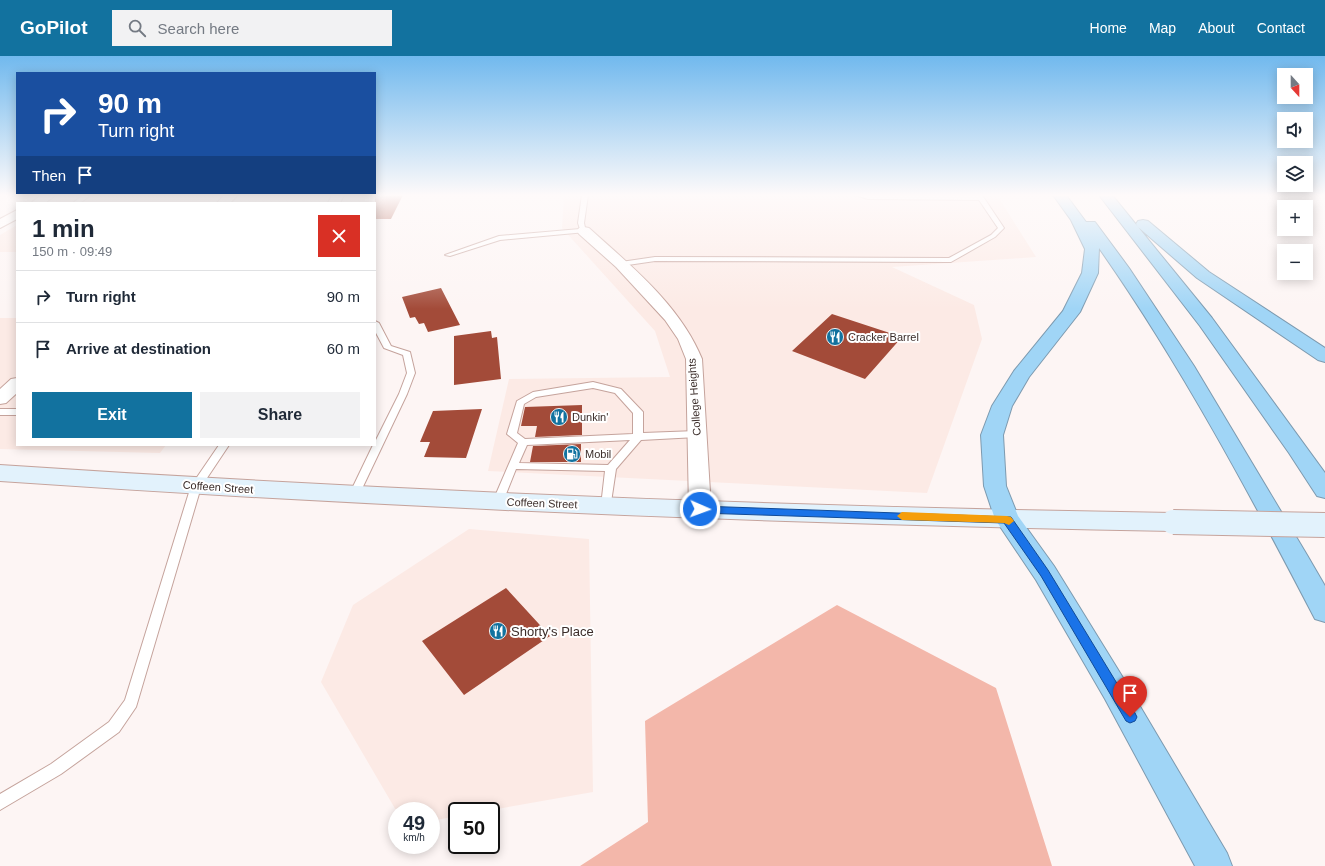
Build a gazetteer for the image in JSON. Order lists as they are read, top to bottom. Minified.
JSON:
{"streets":{"main road":["Coffeen Street"],"street":["College Heights"]},"crossings":[["College Heights","Coffeen Street"]],"places":{"restaurant":["Cracker Barrel","Dunkin'","Shorty's Place"],"fuel station":["Mobil"]},"north":"bottom","page":{"header":"GoPilot","search":"Search here","nav":["Home","Map","About","Contact"],"map_buttons":["+","−"],"turn":["90 m","Turn right"],"then":"Then","heading":["1 min","150 m · 09:49"],"list":[{"name":"Turn right","value":"90 m"},{"name":"Arrive at destination","value":"60 m"}],"buttons":["Exit","Share"],"speed":"49 km/h","limit":"50"}}
